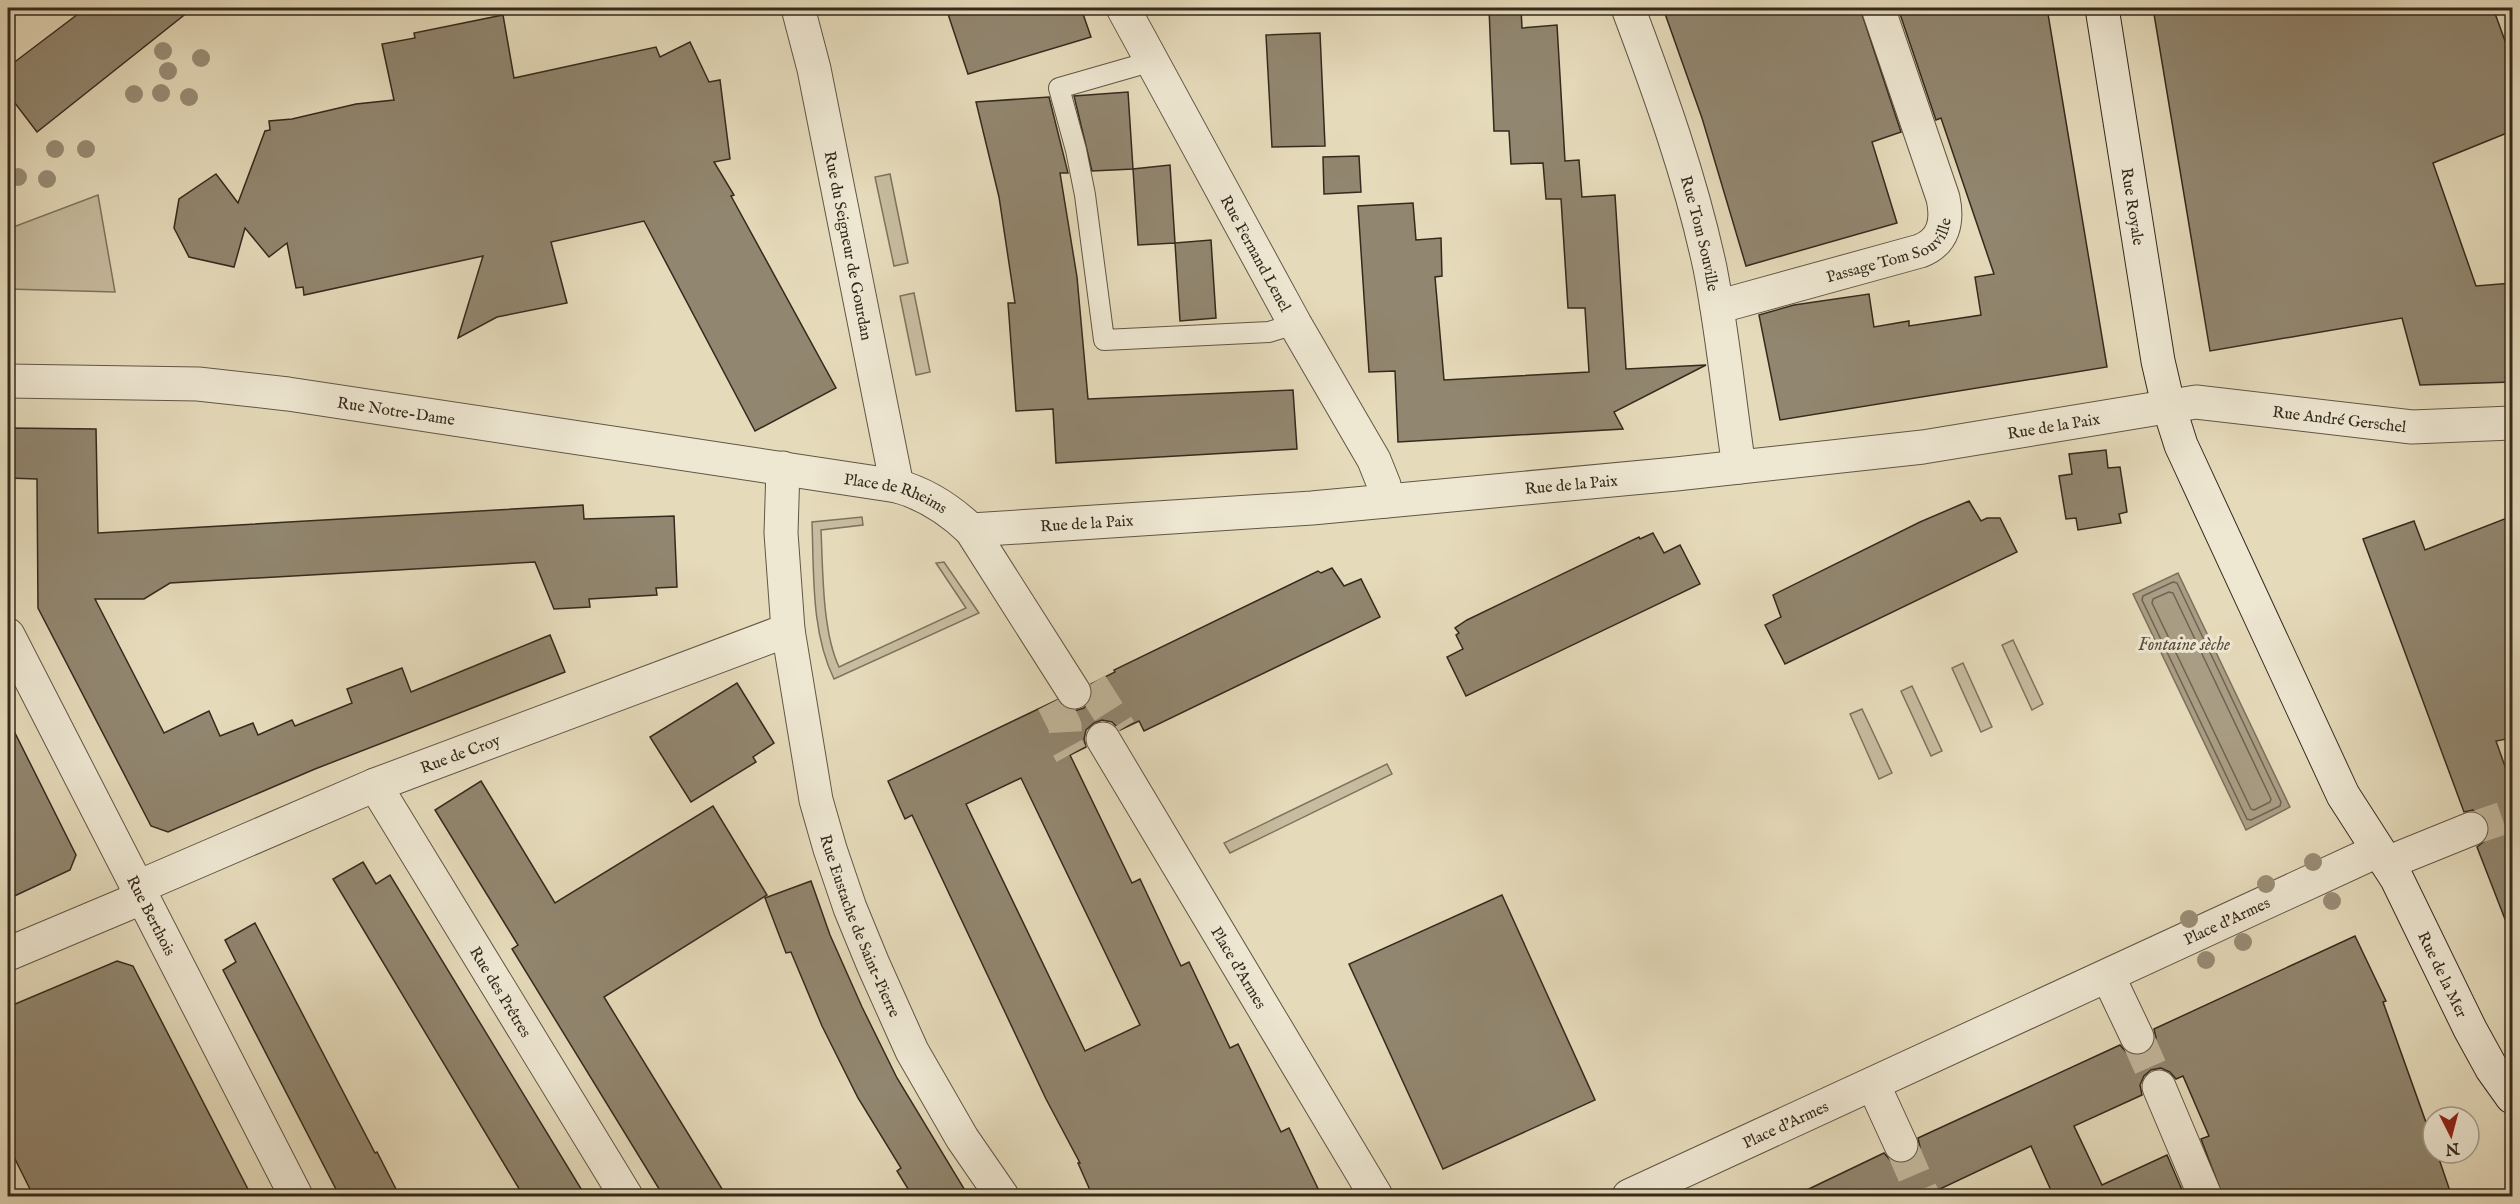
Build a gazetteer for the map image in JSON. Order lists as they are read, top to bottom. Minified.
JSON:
{"streets":{"street":["Rue Royale","Rue Tom Souville","Passage Tom Souville","Rue du Seigneur de Gourdan","Rue Fernand Lenel","Rue Notre-Dame","Rue André Gerschel","Rue de la Paix","Place de Rheims","Rue de Croy","Rue Berthois","Place d'Armes","Rue Eustache de Saint-Pierre","Rue de la Mer","Rue des Prêtres"]},"crossings":[["Rue Royale","Rue André Gerschel"],["Rue Royale","Rue de la Paix"],["Rue Tom Souville","Passage Tom Souville"],["Rue Tom Souville","Rue de la Paix"],["Rue du Seigneur de Gourdan","Place de Rheims"],["Rue Fernand Lenel","Rue de la Paix"],["Rue Notre-Dame","Place de Rheims"],["Rue André Gerschel","Rue de la Paix"],["Rue de la Paix","Place de Rheims"],["Rue de Croy","Rue Berthois"],["Rue de Croy","Rue Eustache de Saint-Pierre"],["Rue de Croy","Rue des Prêtres"],["Place d'Armes","Rue de la Mer"]],"water":["Fontaine sèche"],"north":"bottom"}
